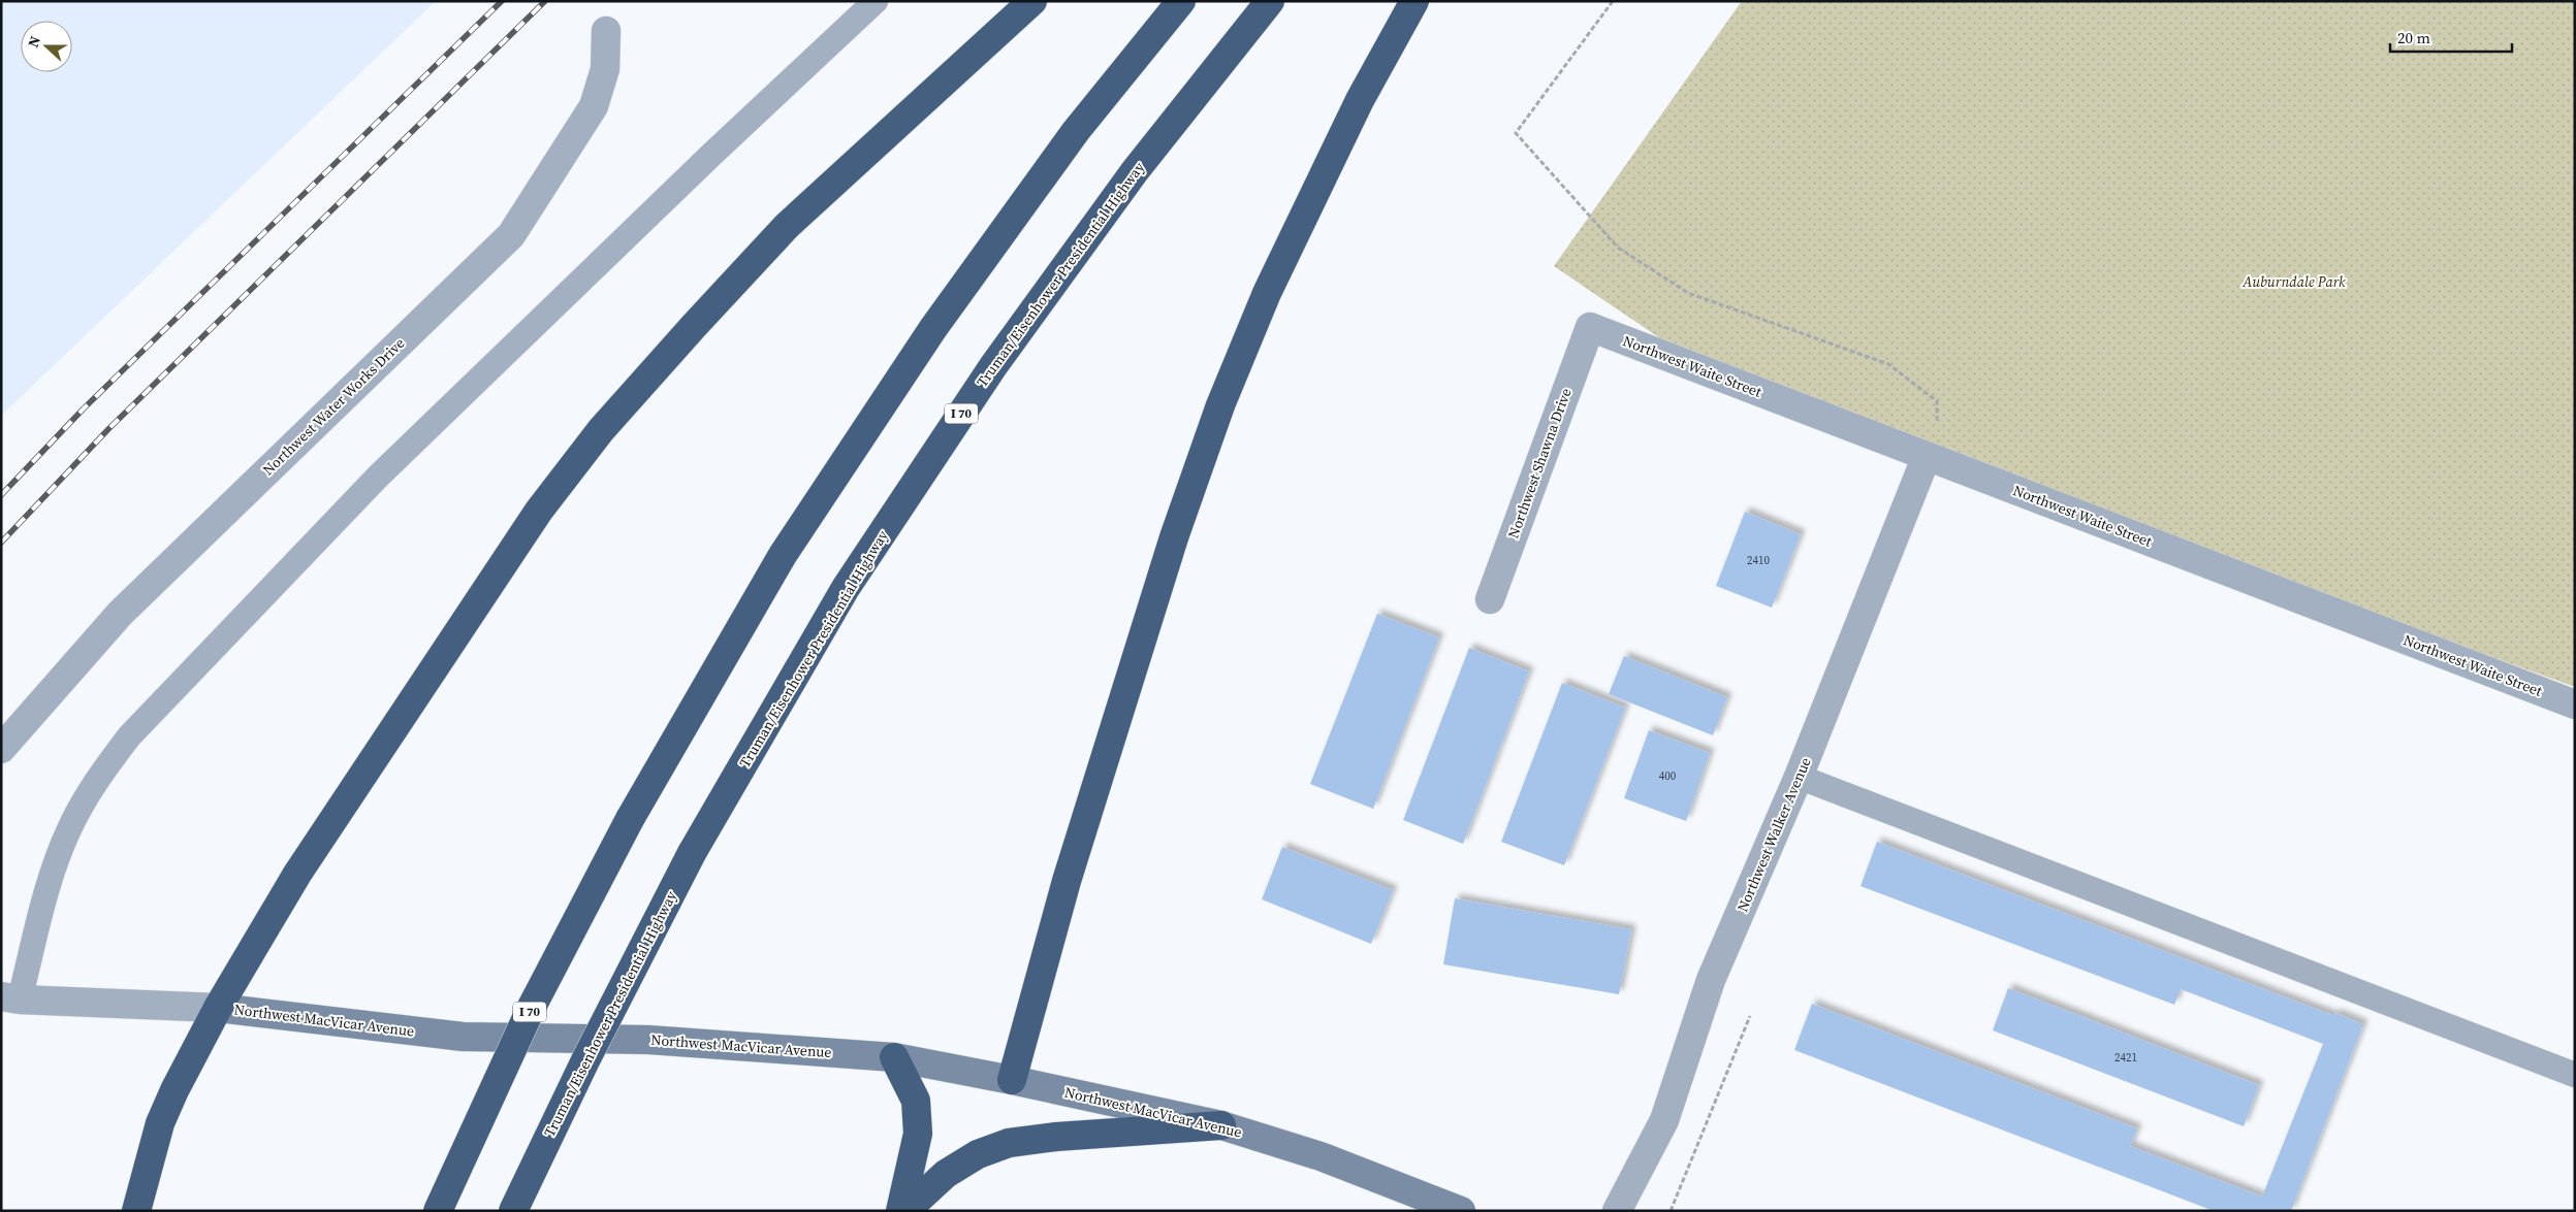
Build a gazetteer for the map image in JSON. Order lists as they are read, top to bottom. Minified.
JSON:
{"streets":{"highway":["Truman/Eisenhower Presidential Highway","I 70"],"main road":["Northwest MacVicar Avenue"],"street":["Northwest Waite Street","Northwest Water Works Drive","Northwest Shawna Drive","Northwest Walker Avenue"]},"crossings":[["Northwest Waite Street","Northwest Shawna Drive"],["Northwest Waite Street","Northwest Walker Avenue"]],"parks":["Auburndale Park"],"house_numbers":["2410","400","2421"],"scale_bar":"20 m","north":"left"}
